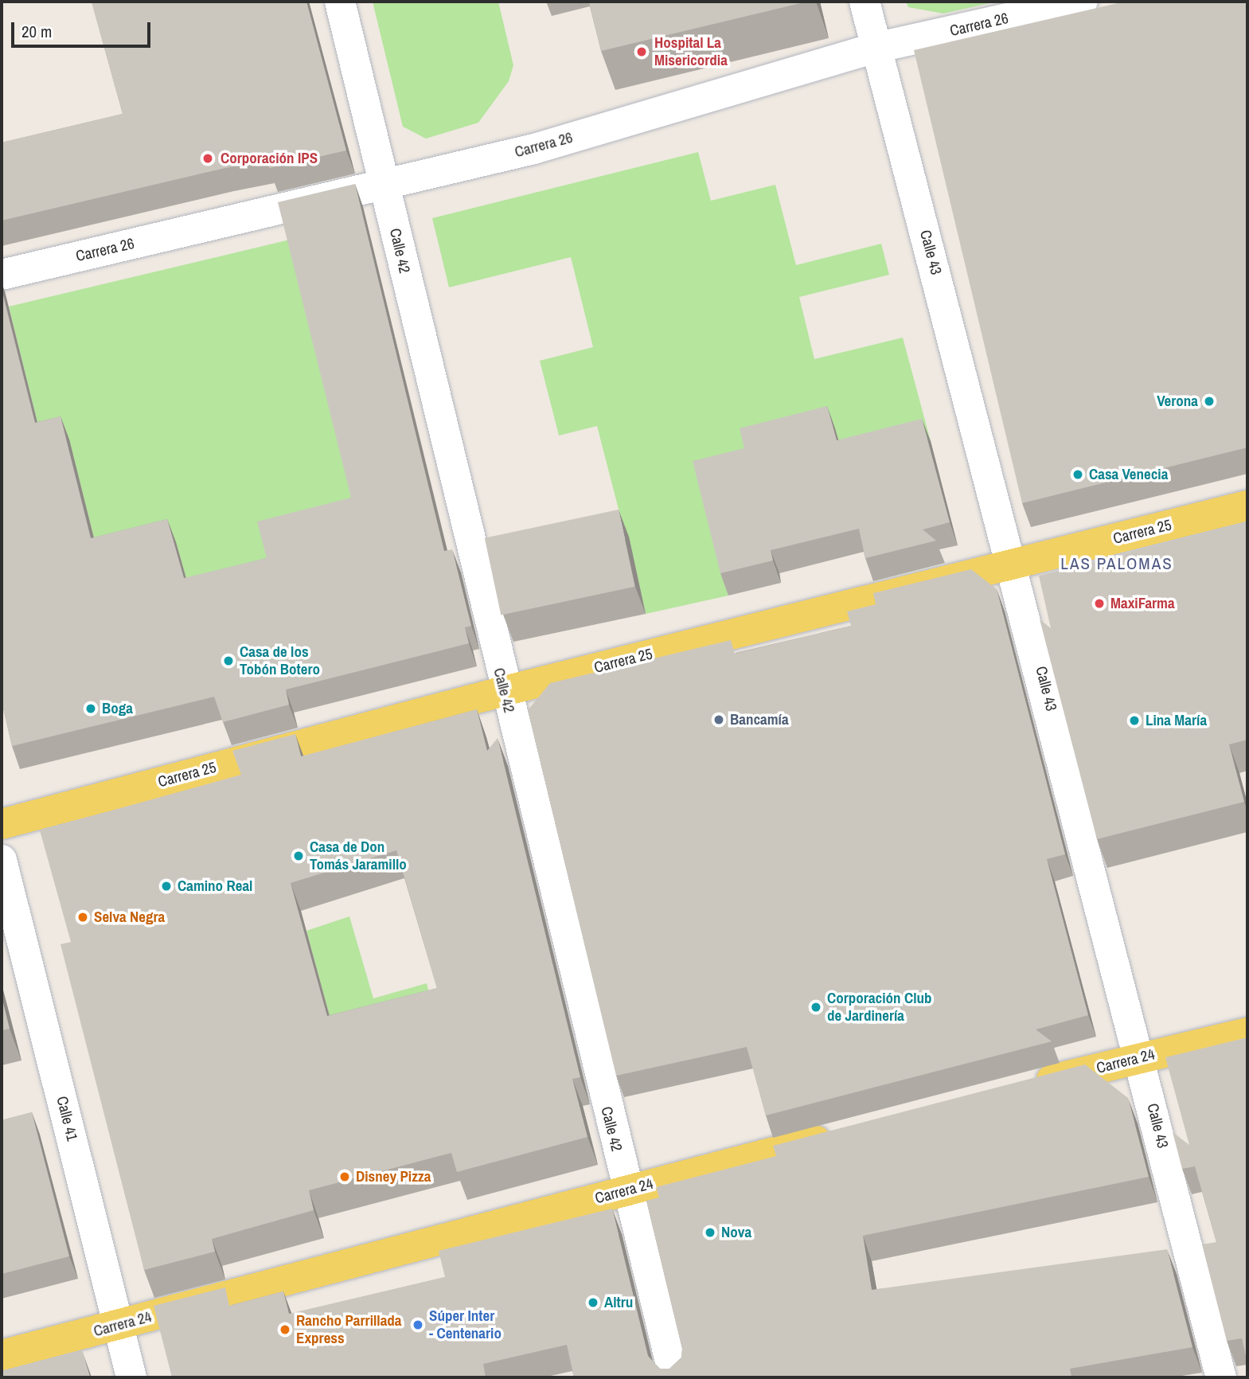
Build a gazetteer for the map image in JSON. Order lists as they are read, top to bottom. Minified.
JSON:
{"streets":{"main road":["Carrera 25","Carrera 24"],"street":["Carrera 26","Calle 42","Calle 43","Calle 41"]},"crossings":[["Carrera 26","Calle 42"],["Carrera 26","Calle 43"],["Calle 42","Carrera 25"],["Calle 42","Carrera 24"],["Calle 43","Carrera 25"],["Calle 43","Carrera 24"],["Carrera 24","Calle 41"]],"districts":["LAS PALOMAS"],"places":["Hospital La Misericordia","Corporación IPS","Verona","Casa Venecia","MaxiFarma","Casa de los Tobón Botero","Boga","Bancamía","Lina María","Casa de Don Tomás Jaramillo","Camino Real","Selva Negra","Corporación Club de Jardinería","Disney Pizza","Nova","Altru","Súper Inter - Centenario","Rancho Parrillada Express"],"scale_bar":"20 m"}
